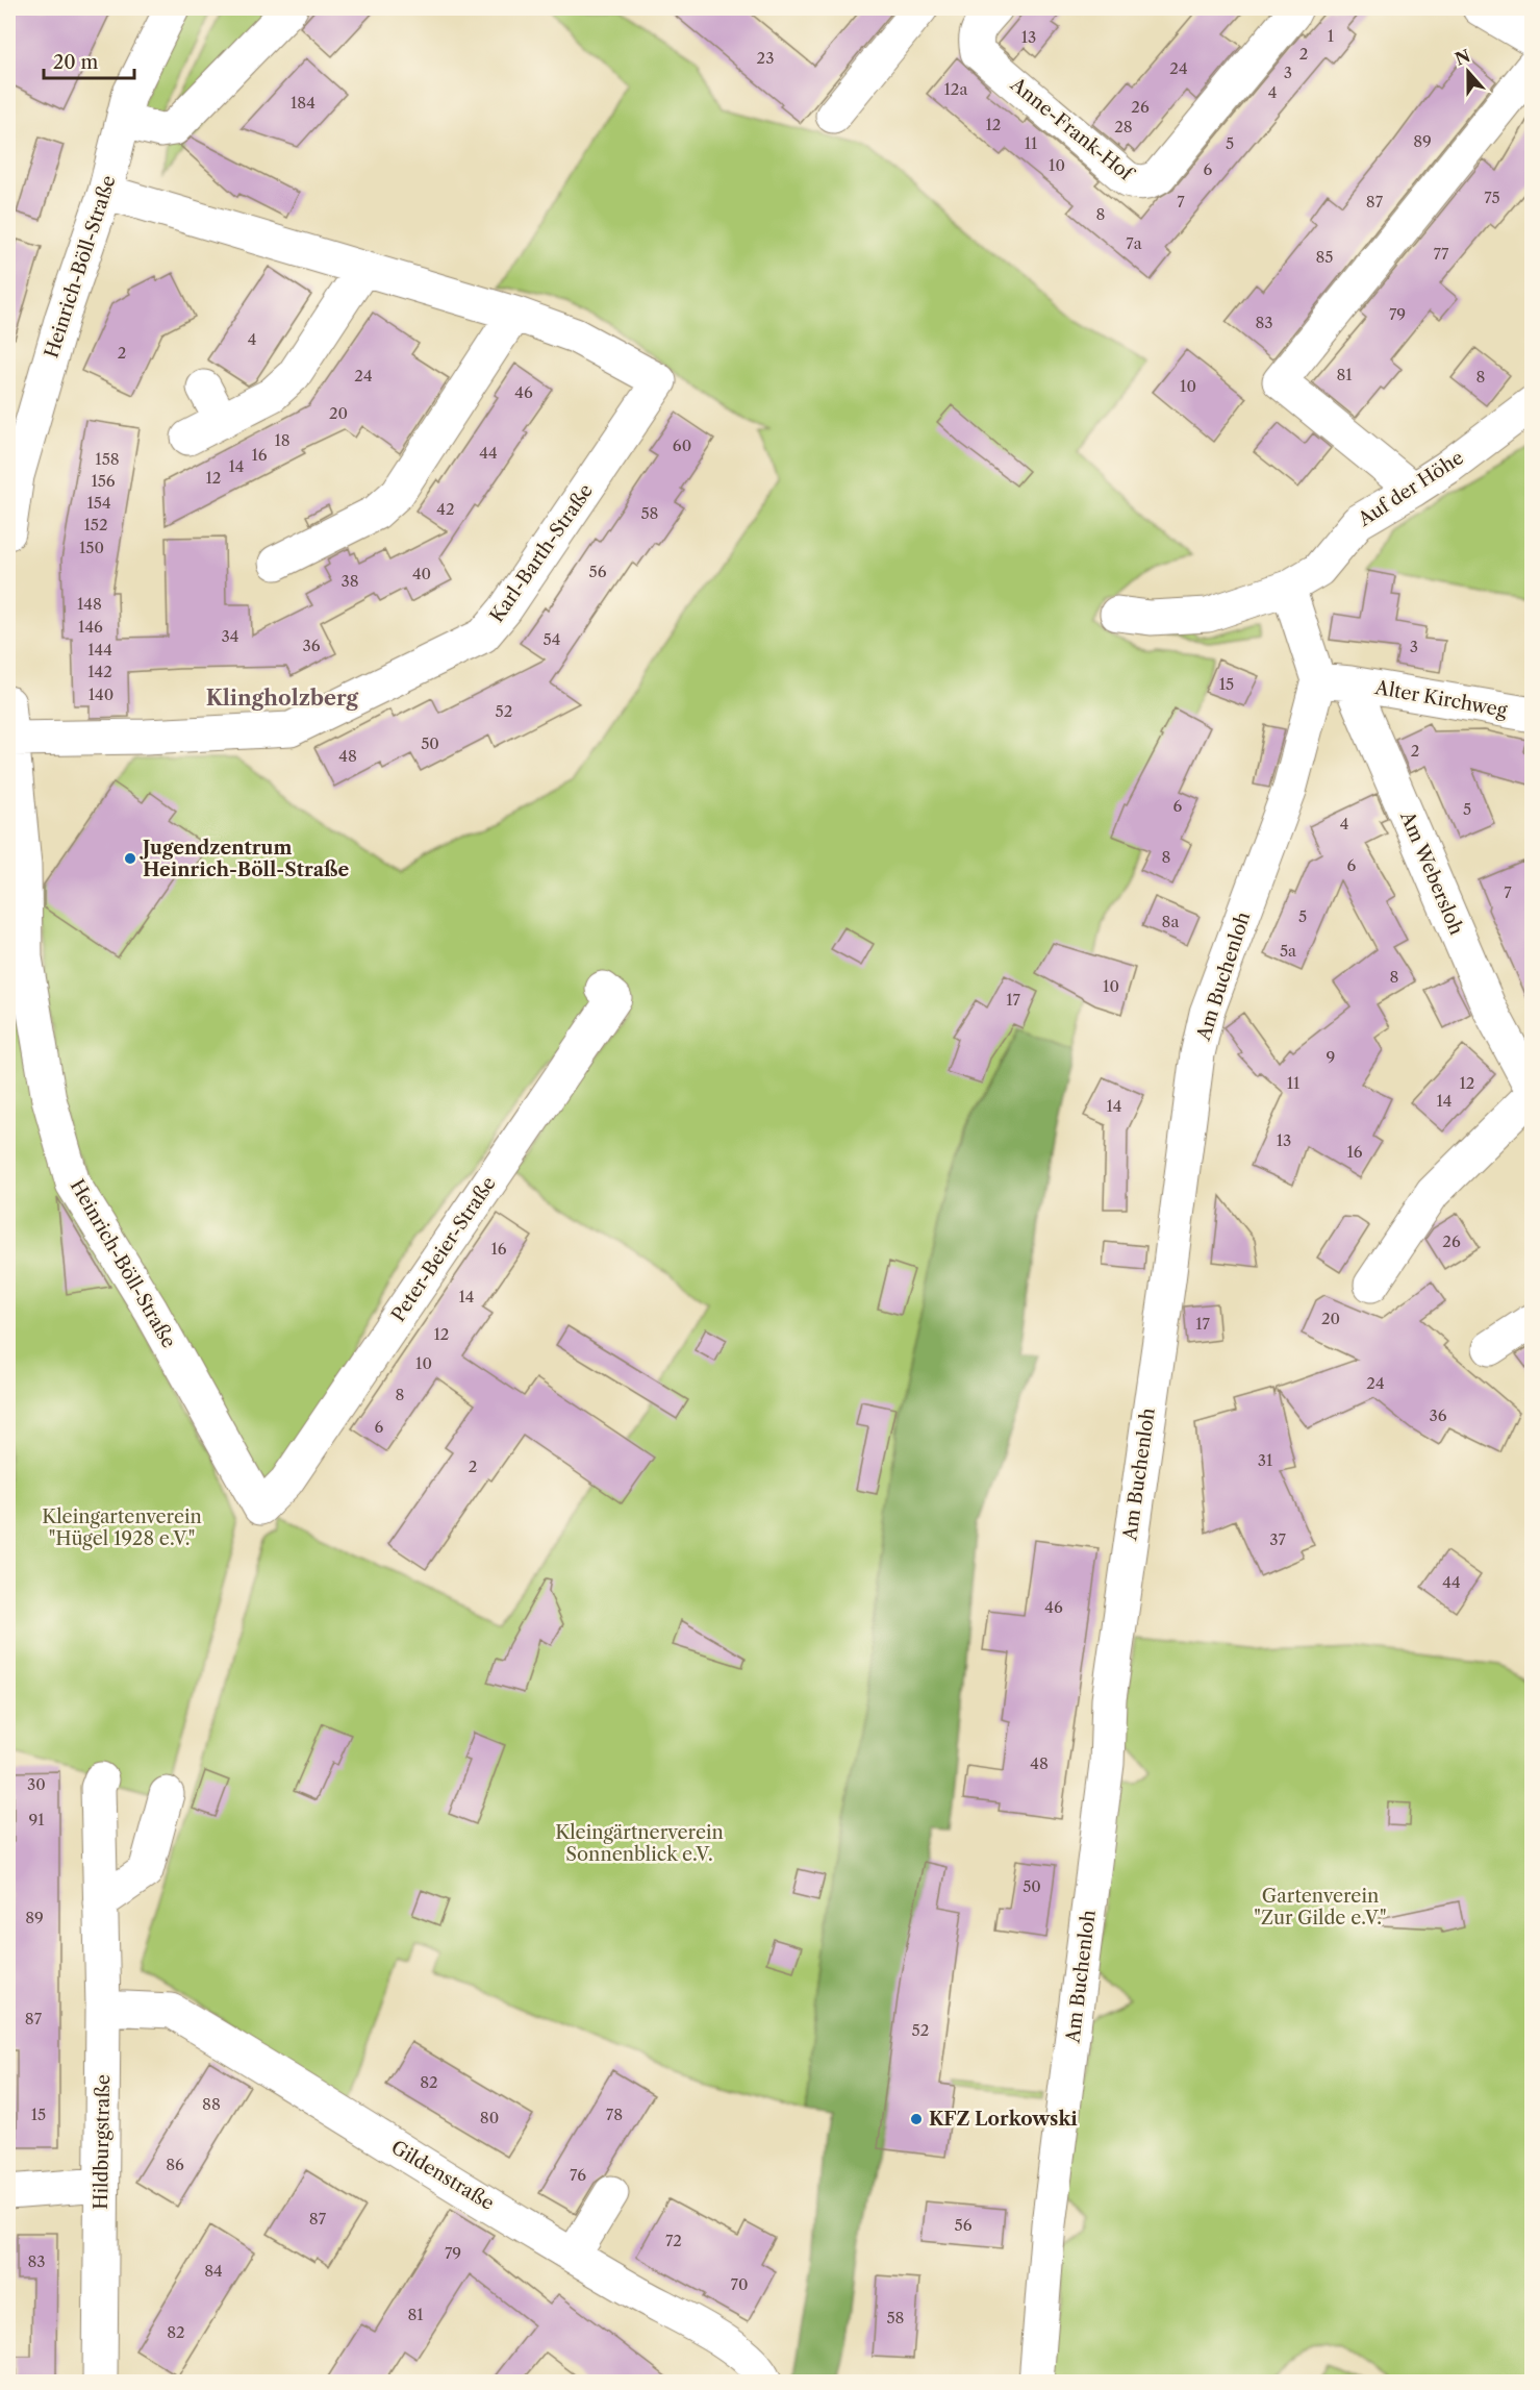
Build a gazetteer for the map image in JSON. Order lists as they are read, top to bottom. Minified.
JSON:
{"streets":{"street":["Anne-Frank-Hof","Heinrich-Böll-Straße","Auf der Höhe","Karl-Barth-Straße","Alter Kirchweg","Am Webersloh","Am Buchenloh","Peter-Beier-Straße","Hildburgstraße","Gildenstraße"]},"crossings":[["Heinrich-Böll-Straße","Karl-Barth-Straße"],["Heinrich-Böll-Straße","Peter-Beier-Straße"],["Alter Kirchweg","Am Webersloh"],["Alter Kirchweg","Am Buchenloh"],["Am Webersloh","Am Buchenloh"],["Hildburgstraße","Gildenstraße"]],"districts":["Klingholzberg"],"parks":["Kleingartenverein \"Hügel 1928 e.V.\"","Kleingärtnerverein Sonnenblick e.V.","Gartenverein \"Zur Gilde e.V.\""],"places":["Jugendzentrum Heinrich-Böll-Straße","KFZ Lorkowski"],"house_numbers":["1","13","2","23","24","3","12a","4","184","26","12","28","89","11","5","10","6","75","7","87","8","7a","77","85","79","83","4","2","81","24","8","10","46","20","18","60","44","16","158","14","12","156","154","42","58","152","150","56","40","38","148","146","34","54","36","3","144","142","15","140","52","50","2","48","6","5","4","8","6","7","5","8a","5a","8","10","17","9","11","12","14","14","13","16","26","16","14","20","17","12","10","24","8","36","6","31","2","37","44","46","48","30","91","50","89","87","52","82","88","15","78","80","86","76","87","56","72","79","83","84","70","81","58","82"],"scale_bar":"20 m","north":"top"}
